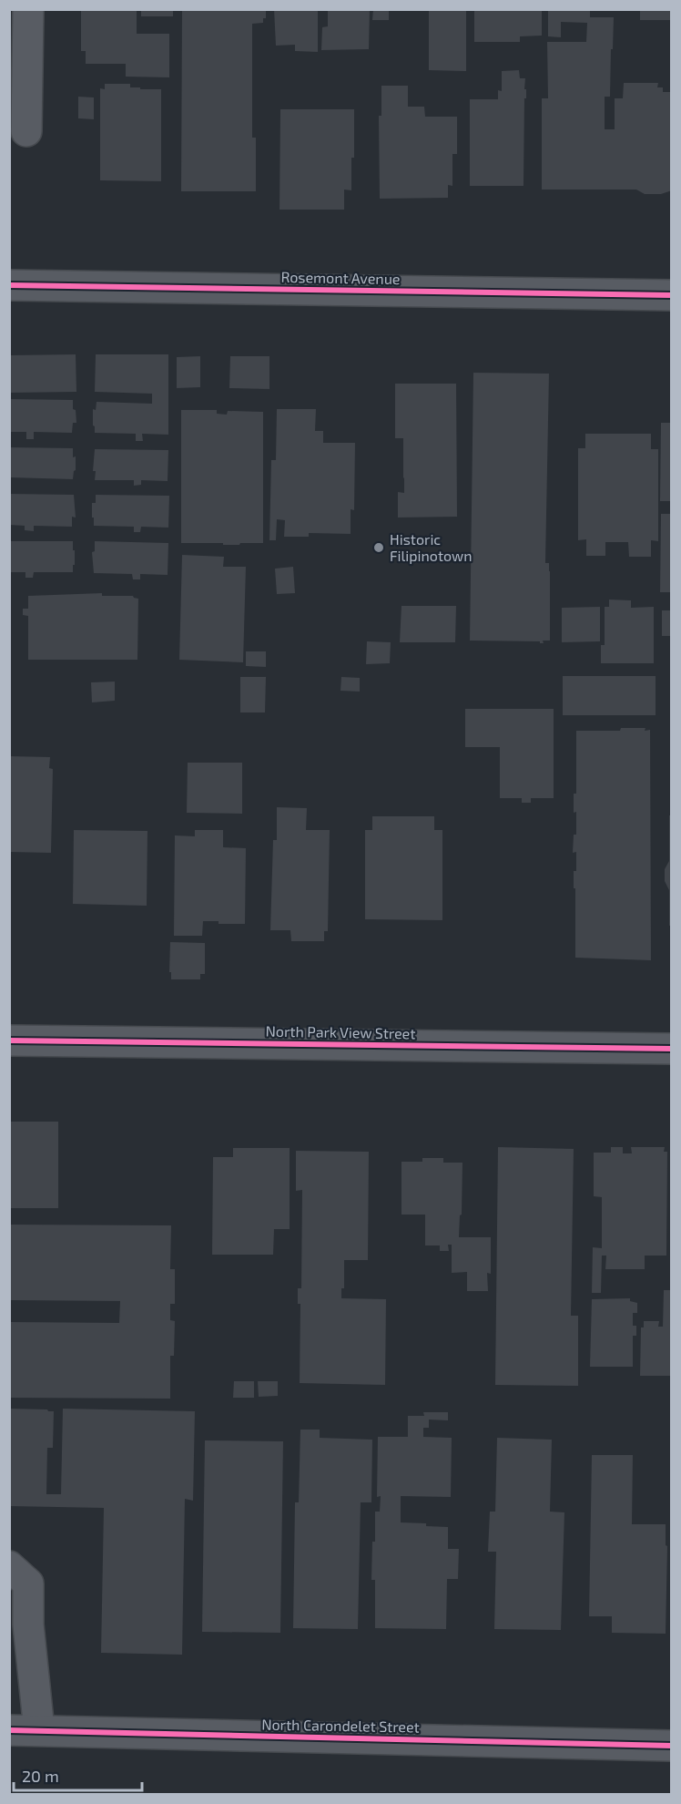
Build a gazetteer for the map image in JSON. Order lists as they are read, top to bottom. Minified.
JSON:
{"streets":{"street":["Rosemont Avenue","North Park View Street","North Carondelet Street"]},"places":["Historic Filipinotown"],"scale_bar":"20 m"}
